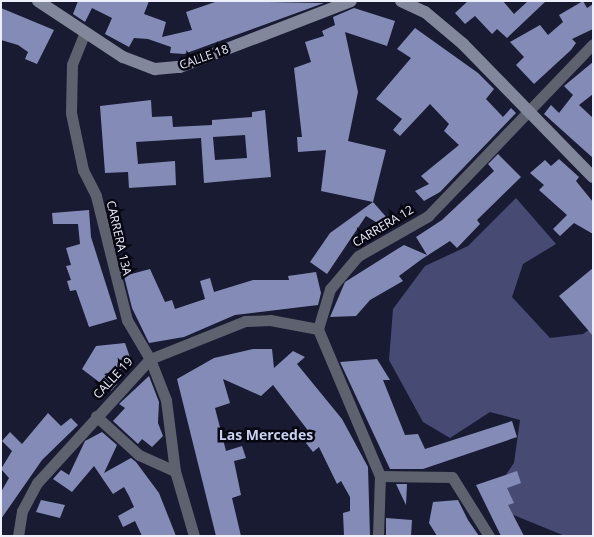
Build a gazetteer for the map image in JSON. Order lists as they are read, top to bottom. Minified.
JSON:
{"streets":{"main road":["CALLE 18"],"street":["CARRERA 12","CARRERA 13A","CALLE 19"]},"crossings":[["CALLE 18","CARRERA 13A"],["CARRERA 12","CALLE 19"],["CARRERA 13A","CALLE 19"]],"districts":["Las Mercedes"]}
